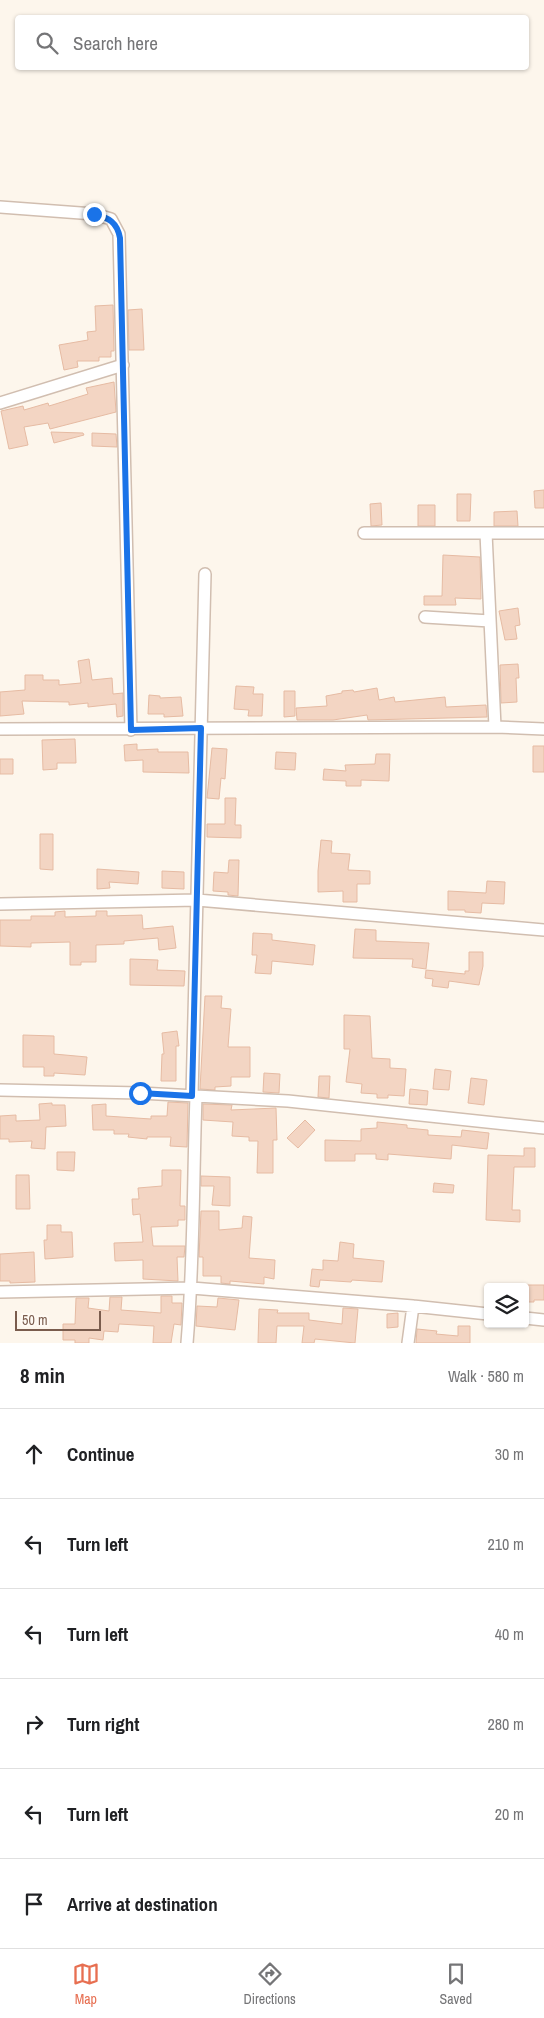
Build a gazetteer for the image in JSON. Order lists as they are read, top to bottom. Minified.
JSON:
{"scale_bar":"50 m","page":{"search":"Search here","scale":"50 m","heading":["8 min","Walk · 580 m"],"list":[["Continue","30 m"],["Turn left","210 m"],["Turn left","40 m"],["Turn right","280 m"],["Turn left","20 m"],"Arrive at destination"],"nav":["Map","Directions","Saved"]}}
